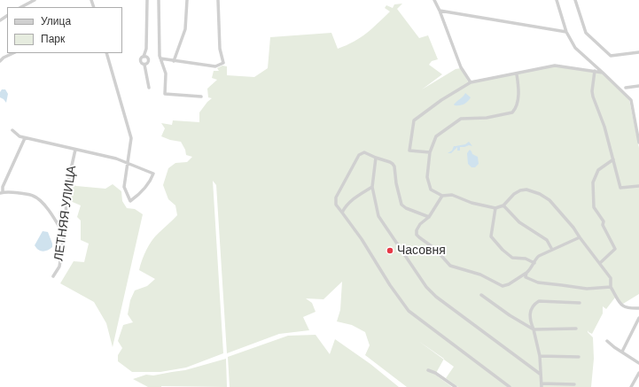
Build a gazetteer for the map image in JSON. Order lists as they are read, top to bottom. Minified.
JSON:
{"streets":{"street":["ЛЕТНЯЯ УЛИЦА"]},"places":["Часовня"],"legend":["Улица","Парк"]}
